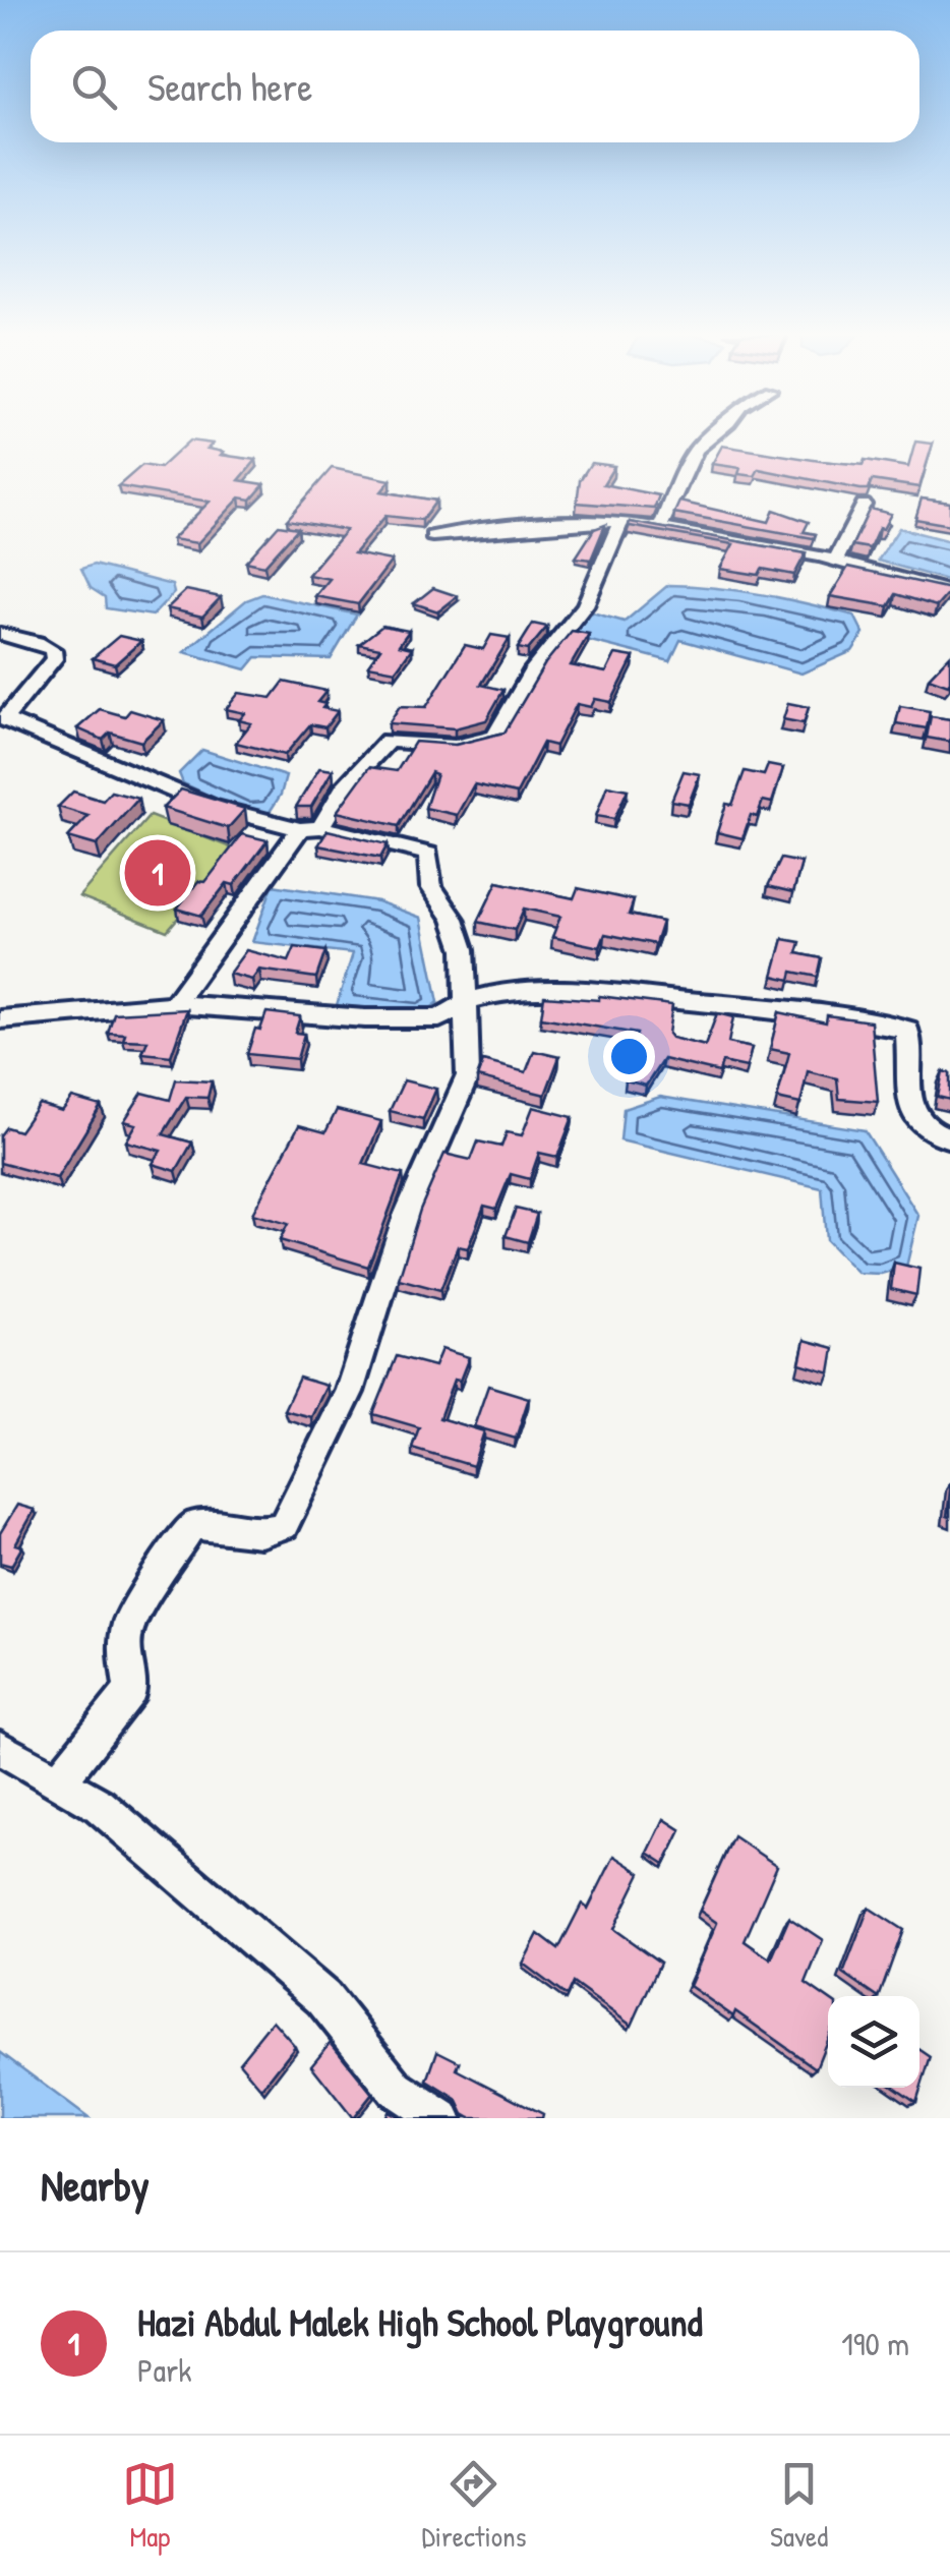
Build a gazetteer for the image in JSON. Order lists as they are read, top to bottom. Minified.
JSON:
{"page":{"search":"Search here","pins":"1","heading":"Nearby","list":[{"mark":"1","name":"Hazi Abdul Malek High School Playground","note":"Park","value":"190 m"}],"nav":["Map","Directions","Saved"]}}
